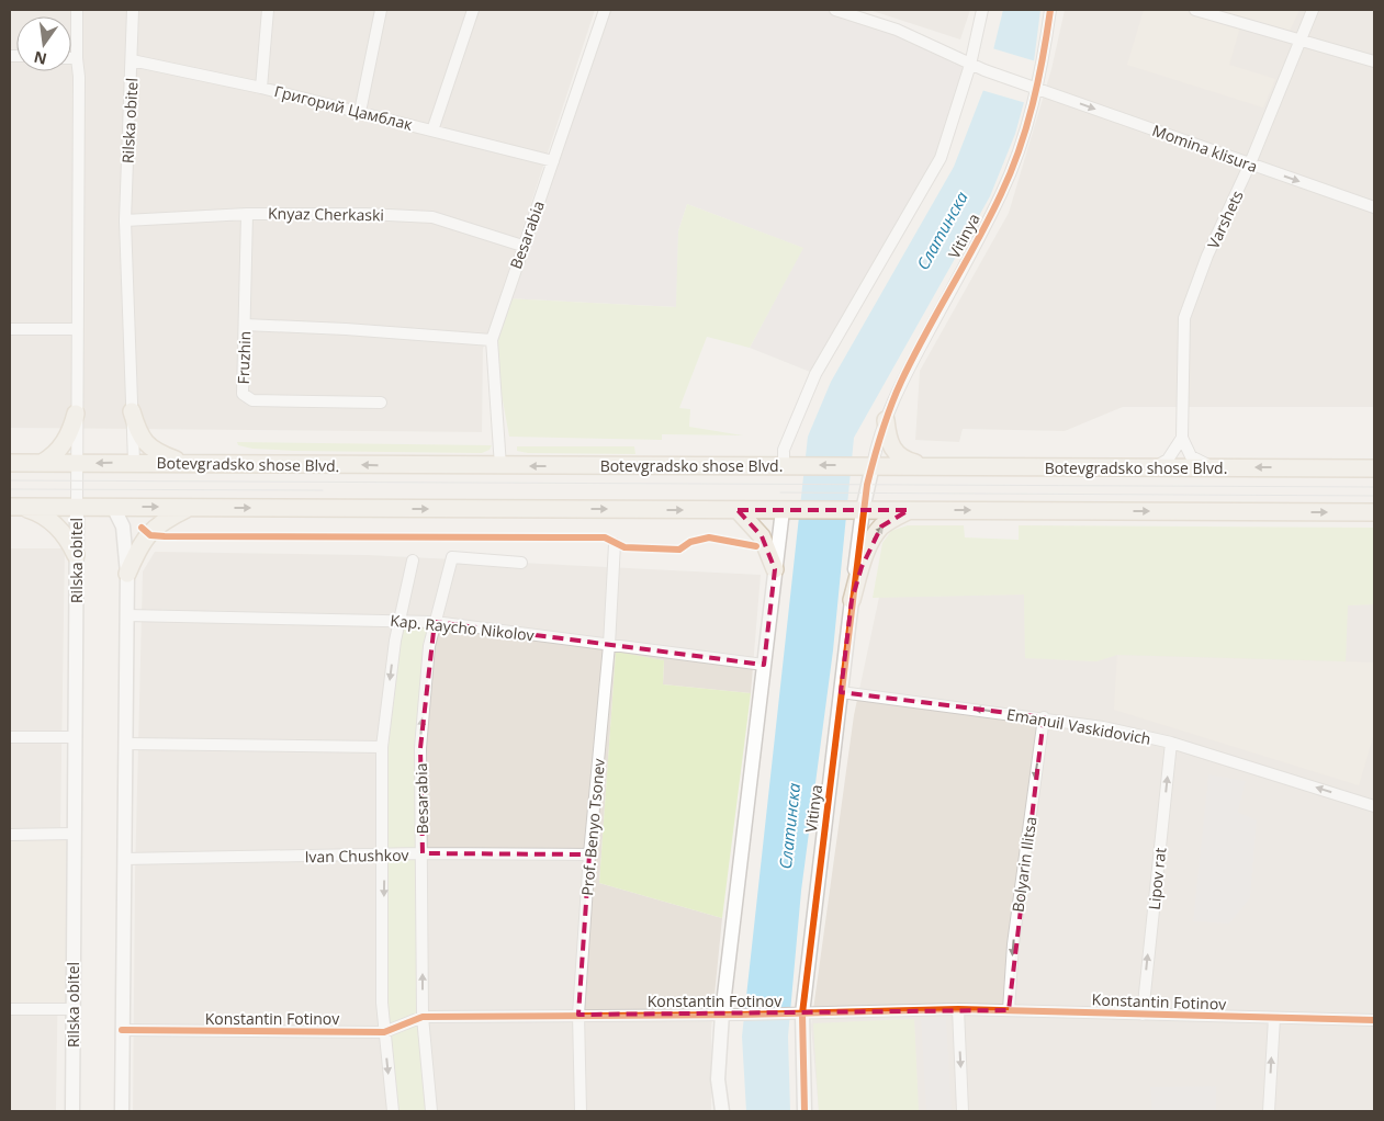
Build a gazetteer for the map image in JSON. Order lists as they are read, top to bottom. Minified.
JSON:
{"streets":{"main road":["Botevgradsko shose Blvd."],"street":["Григорий Цамблак","Rilska obitel","Momina klisura","Knyaz Cherkaski","Varshets","Besarabia","Vitinya","Fruzhin","Kap. Raycho Nikolov","Emanuil Vaskidovich","Prof. Benyo Tsonev","Ivan Chushkov","Bolyarin Ilitsa","Lipov rat","Konstantin Fotinov"]},"crossings":[["Григорий Цамблак","Rilska obitel"],["Григорий Цамблак","Besarabia"],["Rilska obitel","Knyaz Cherkaski"],["Rilska obitel","Botevgradsko shose Blvd."],["Momina klisura","Varshets"],["Momina klisura","Vitinya"],["Knyaz Cherkaski","Besarabia"],["Knyaz Cherkaski","Fruzhin"],["Besarabia","Botevgradsko shose Blvd."],["Besarabia","Kap. Raycho Nikolov"],["Besarabia","Ivan Chushkov"],["Besarabia","Konstantin Fotinov"],["Vitinya","Botevgradsko shose Blvd."],["Vitinya","Emanuil Vaskidovich"],["Vitinya","Konstantin Fotinov"],["Kap. Raycho Nikolov","Prof. Benyo Tsonev"],["Emanuil Vaskidovich","Bolyarin Ilitsa"],["Emanuil Vaskidovich","Lipov rat"],["Prof. Benyo Tsonev","Ivan Chushkov"],["Prof. Benyo Tsonev","Konstantin Fotinov"],["Bolyarin Ilitsa","Konstantin Fotinov"],["Lipov rat","Konstantin Fotinov"]],"one_way":["Momina klisura","Emanuil Vaskidovich","Bolyarin Ilitsa","Lipov rat"],"water":["Слатинска"],"north":"bottom"}
